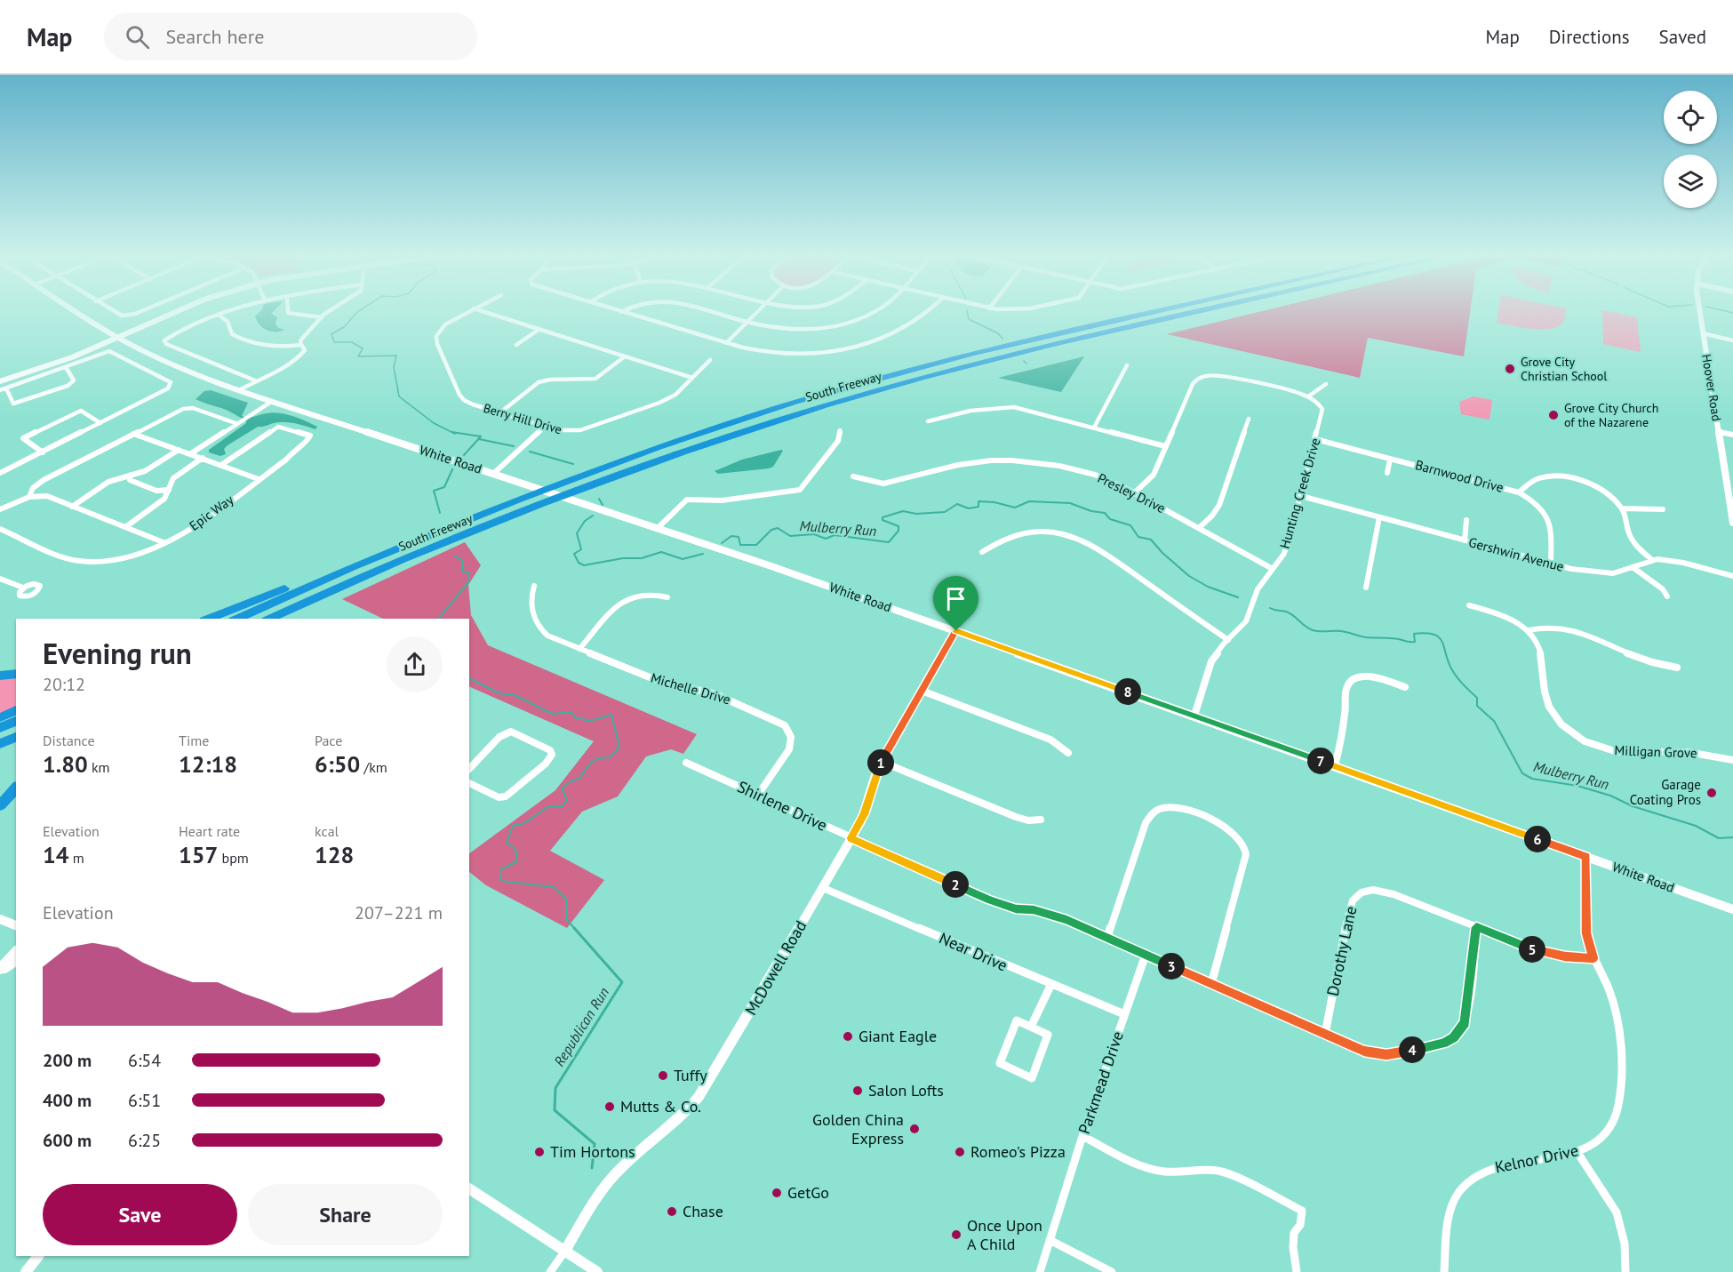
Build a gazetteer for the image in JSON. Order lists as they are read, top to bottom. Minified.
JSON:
{"streets":{"highway":["South Freeway"],"street":["Hoover Road","Berry Hill Drive","White Road","Barnwood Drive","Presley Drive","Hunting Creek Drive","Epic Way","Gershwin Avenue","Michelle Drive","Milligan Grove","Shirlene Drive","Dorothy Lane","Near Drive","McDowell Road","Parkmead Drive","Kelnor Drive"]},"crossings":[["White Road","Hunting Creek Drive"],["White Road","McDowell Road"],["White Road","Kelnor Drive"],["Barnwood Drive","Hunting Creek Drive"],["Barnwood Drive","Gershwin Avenue"],["Presley Drive","Hunting Creek Drive"],["Hunting Creek Drive","Gershwin Avenue"],["Michelle Drive","Shirlene Drive"],["Shirlene Drive","Dorothy Lane"],["Shirlene Drive","McDowell Road"],["Shirlene Drive","Parkmead Drive"],["Dorothy Lane","Kelnor Drive"],["Near Drive","McDowell Road"],["Near Drive","Parkmead Drive"]],"water":["Mulberry Run","Republican Run"],"places":["Grove City Christian School","Grove City Church of the Nazarene","Garage Coating Pros","Giant Eagle","Tuffy","Salon Lofts","Mutts & Co.","Golden China Express","Tim Hortons","Romeo's Pizza","GetGo","Chase","Once Upon A Child"],"page":{"header":"Map","search":"Search here","nav":["Map","Directions","Saved"],"heading":["Evening run","20:12"],"pins":["8","7","1","6","2","5","3","4"],"stats":[["Distance","1.80 km"],["Time","12:18"],["Pace","6:50 /km"],["Elevation","14 m"],["Heart rate","157 bpm"],["kcal","128"]],"chart":["Elevation","207–221 m"],"list":[{"name":"200 m","note":"6:54"},{"name":"400 m","note":"6:51"},{"name":"600 m","note":"6:25"}],"buttons":["Save","Share"]}}
